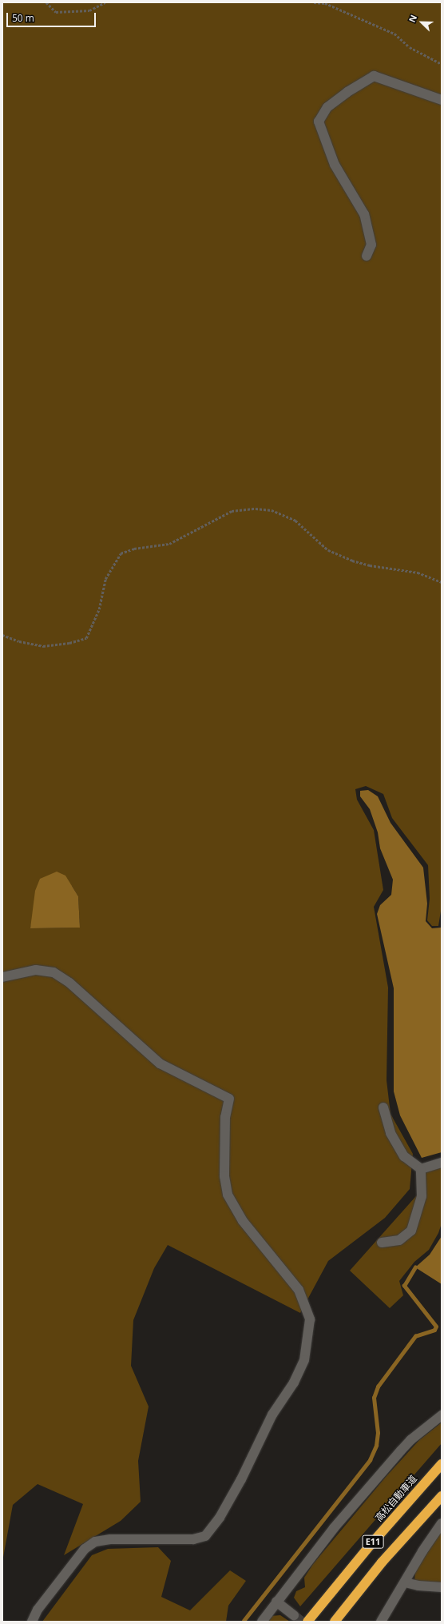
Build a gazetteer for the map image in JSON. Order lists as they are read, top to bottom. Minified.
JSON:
{"streets":{"highway":["高松自動車道","E11"]},"scale_bar":"50 m","north":"top left"}
